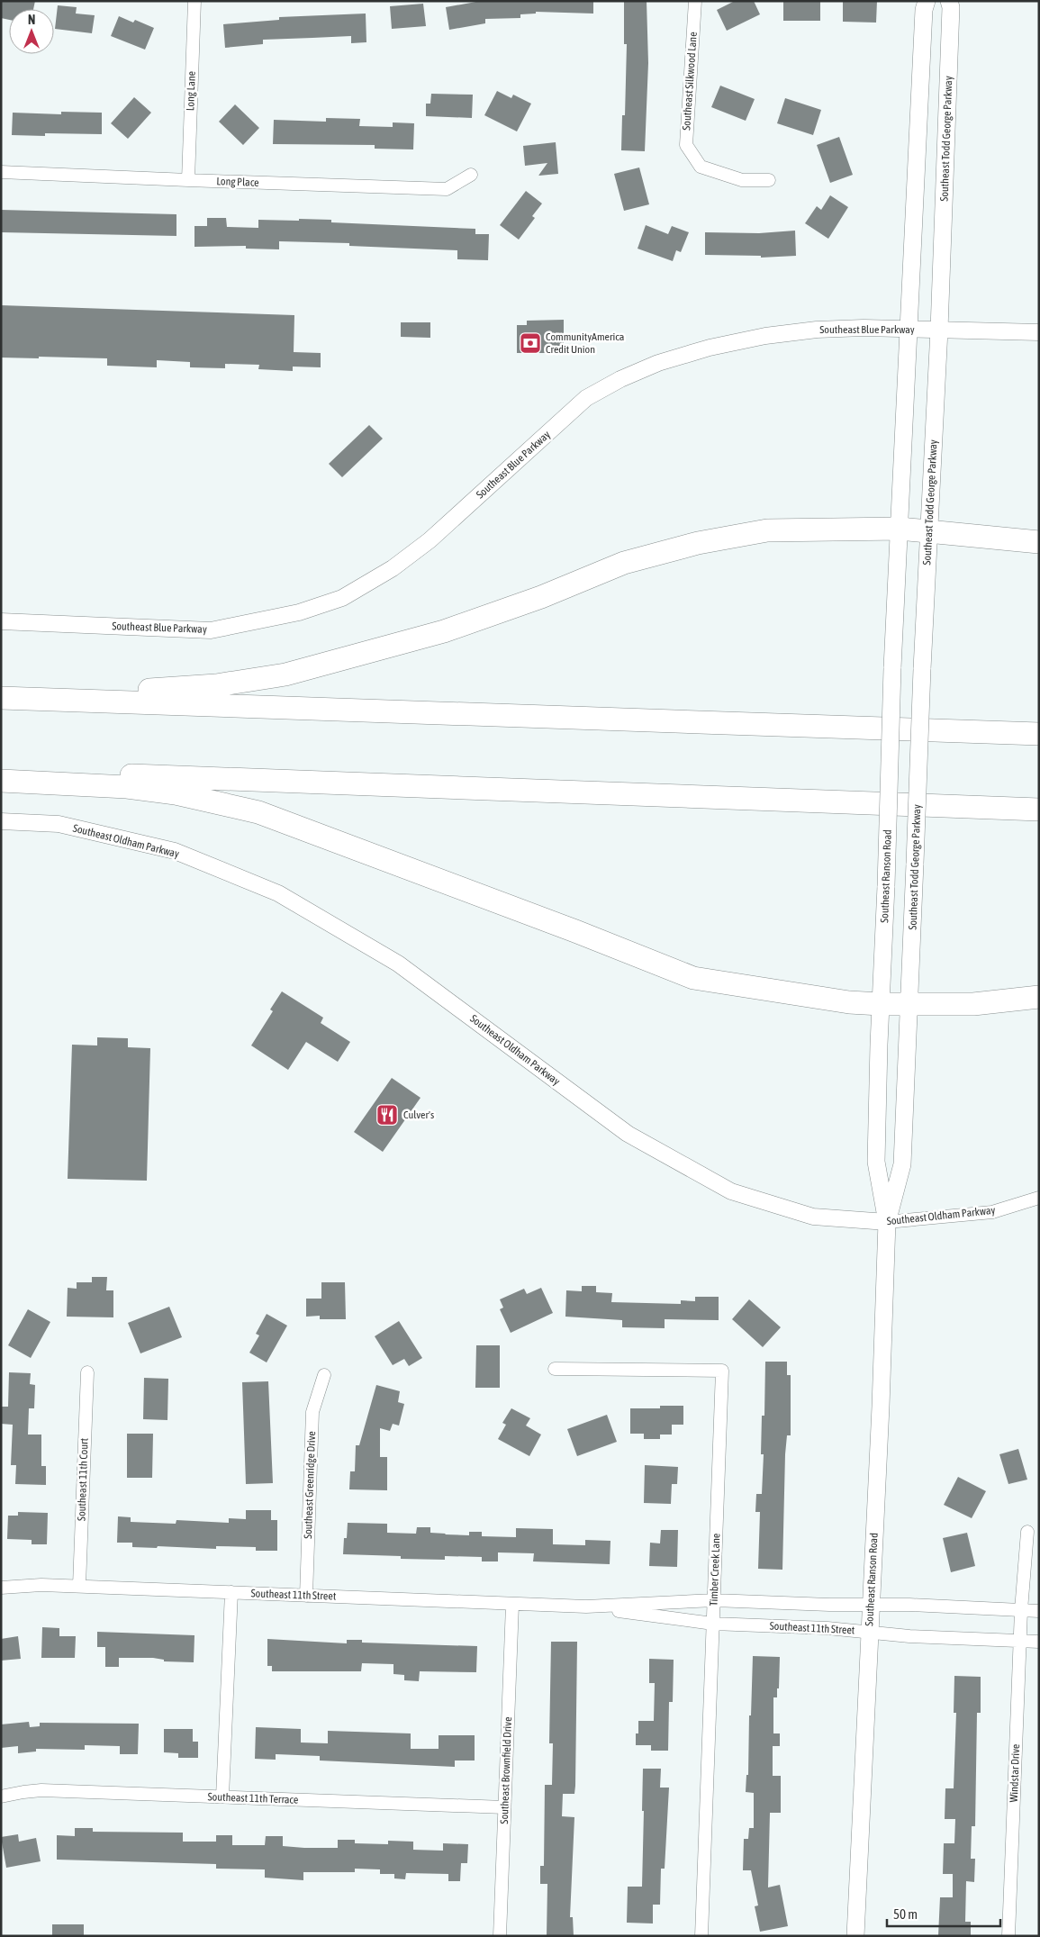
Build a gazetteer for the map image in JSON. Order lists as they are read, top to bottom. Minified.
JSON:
{"streets":{"main road":["Southeast Todd George Parkway","Southeast Ranson Road"],"street":["Southeast Silkwood Lane","Long Lane","Long Place","Southeast Blue Parkway","Southeast Oldham Parkway","Southeast 11th Court","Southeast Greenridge Drive","Timber Creek Lane","Southeast 11th Street","Southeast Brownfield Drive","Windstar Drive","Southeast 11th Terrace"]},"crossings":[["Long Lane","Long Place"],["Southeast Todd George Parkway","Southeast Blue Parkway"],["Southeast Todd George Parkway","Southeast Ranson Road"],["Southeast Oldham Parkway","Southeast Ranson Road"],["Southeast Ranson Road","Southeast 11th Street"],["Southeast 11th Court","Southeast 11th Street"],["Southeast Greenridge Drive","Southeast 11th Street"],["Timber Creek Lane","Southeast 11th Street"],["Southeast 11th Street","Southeast Brownfield Drive"],["Southeast 11th Street","Windstar Drive"],["Southeast Brownfield Drive","Southeast 11th Terrace"]],"places":{"bank":["CommunityAmerica Credit Union"],"restaurant":["Culver's"]},"scale_bar":"50 m","north":"top"}
